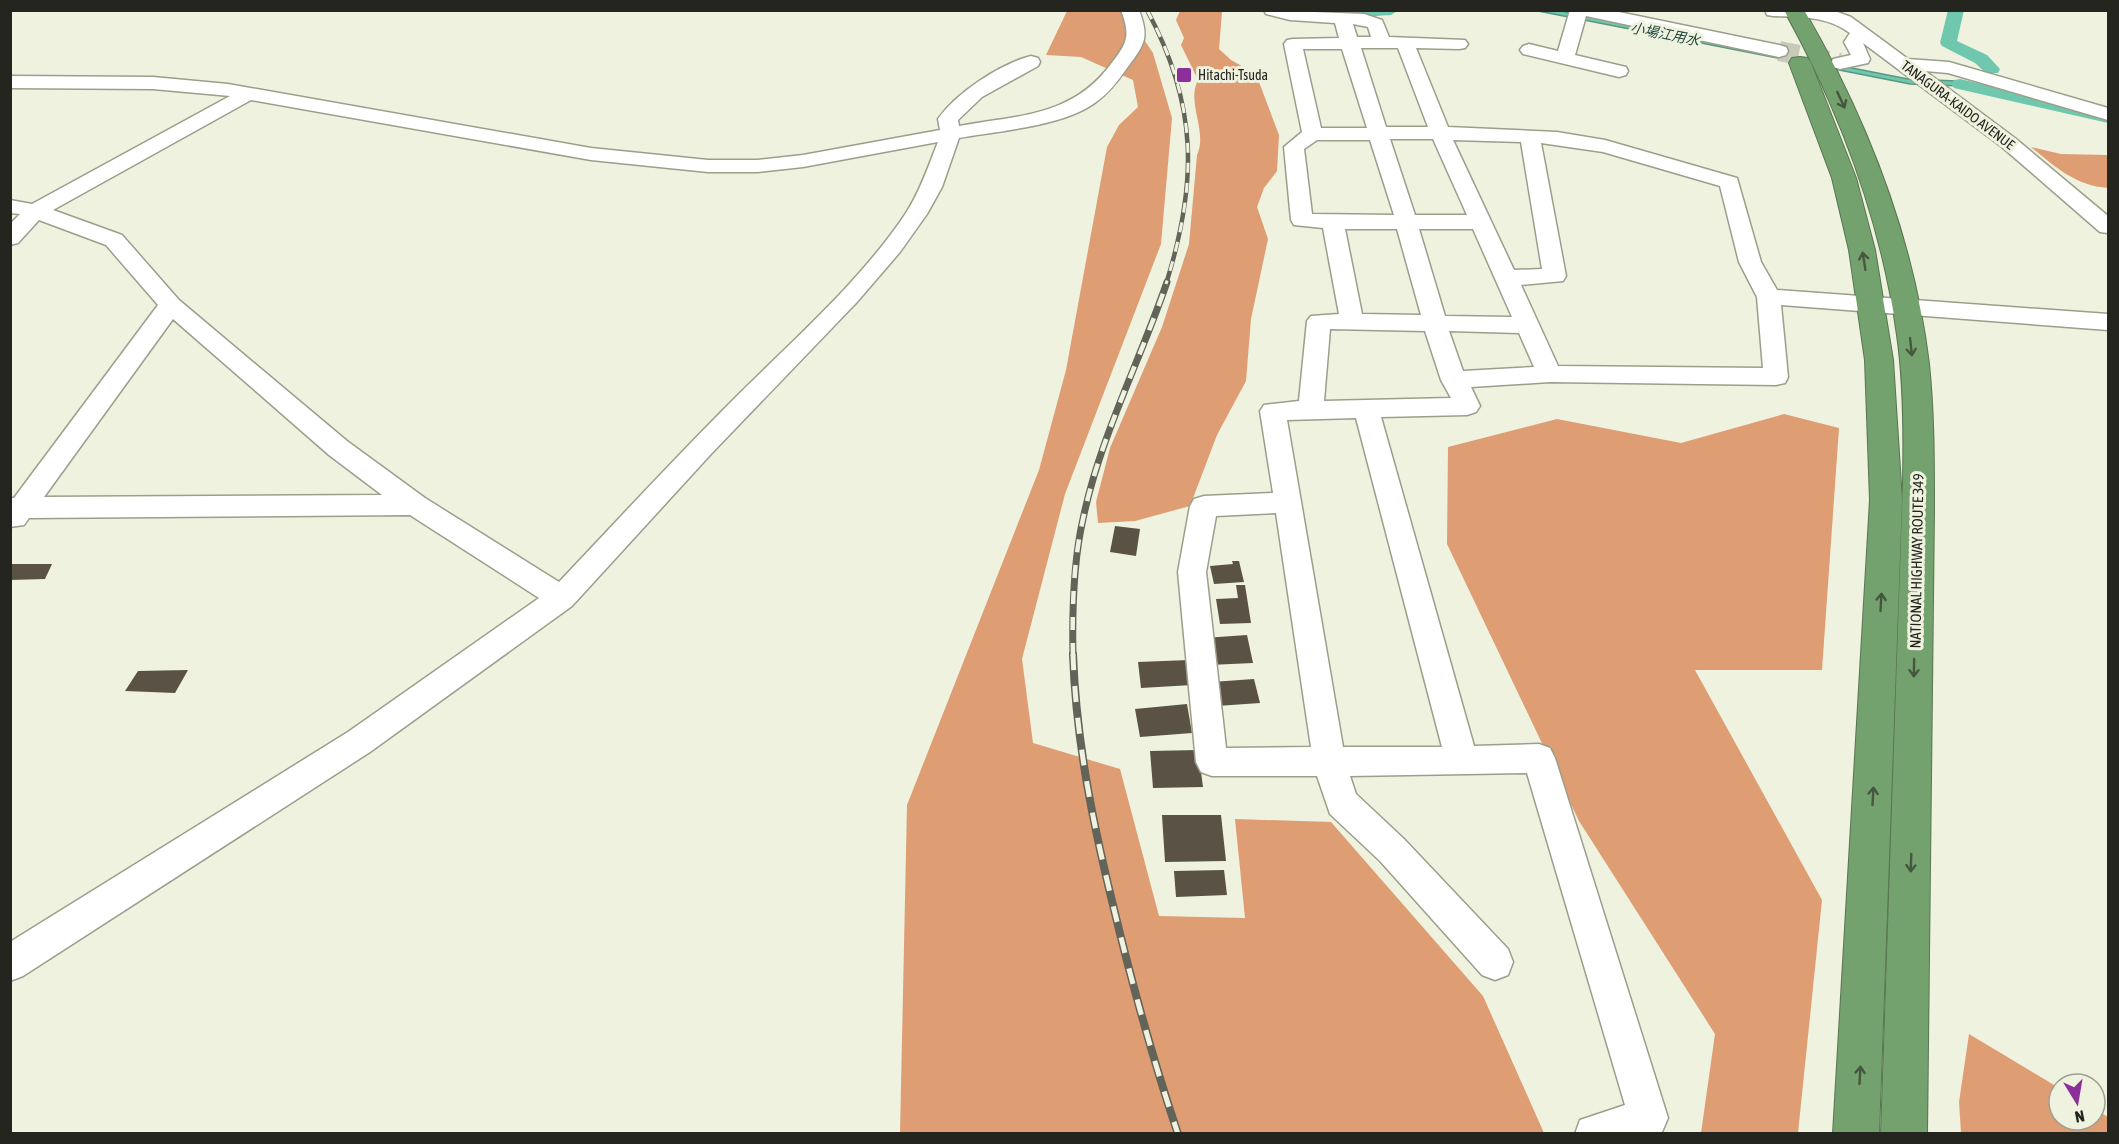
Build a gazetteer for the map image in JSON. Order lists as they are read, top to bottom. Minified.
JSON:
{"streets":{"highway":["NATIONAL HIGHWAY ROUTE 349"],"street":["TANAGURA-KAIDO AVENUE"]},"crossings":[["TANAGURA-KAIDO AVENUE","NATIONAL HIGHWAY ROUTE 349"]],"water":["小場江用水"],"places":{"transit":["Hitachi-Tsuda"]},"north":"bottom"}
